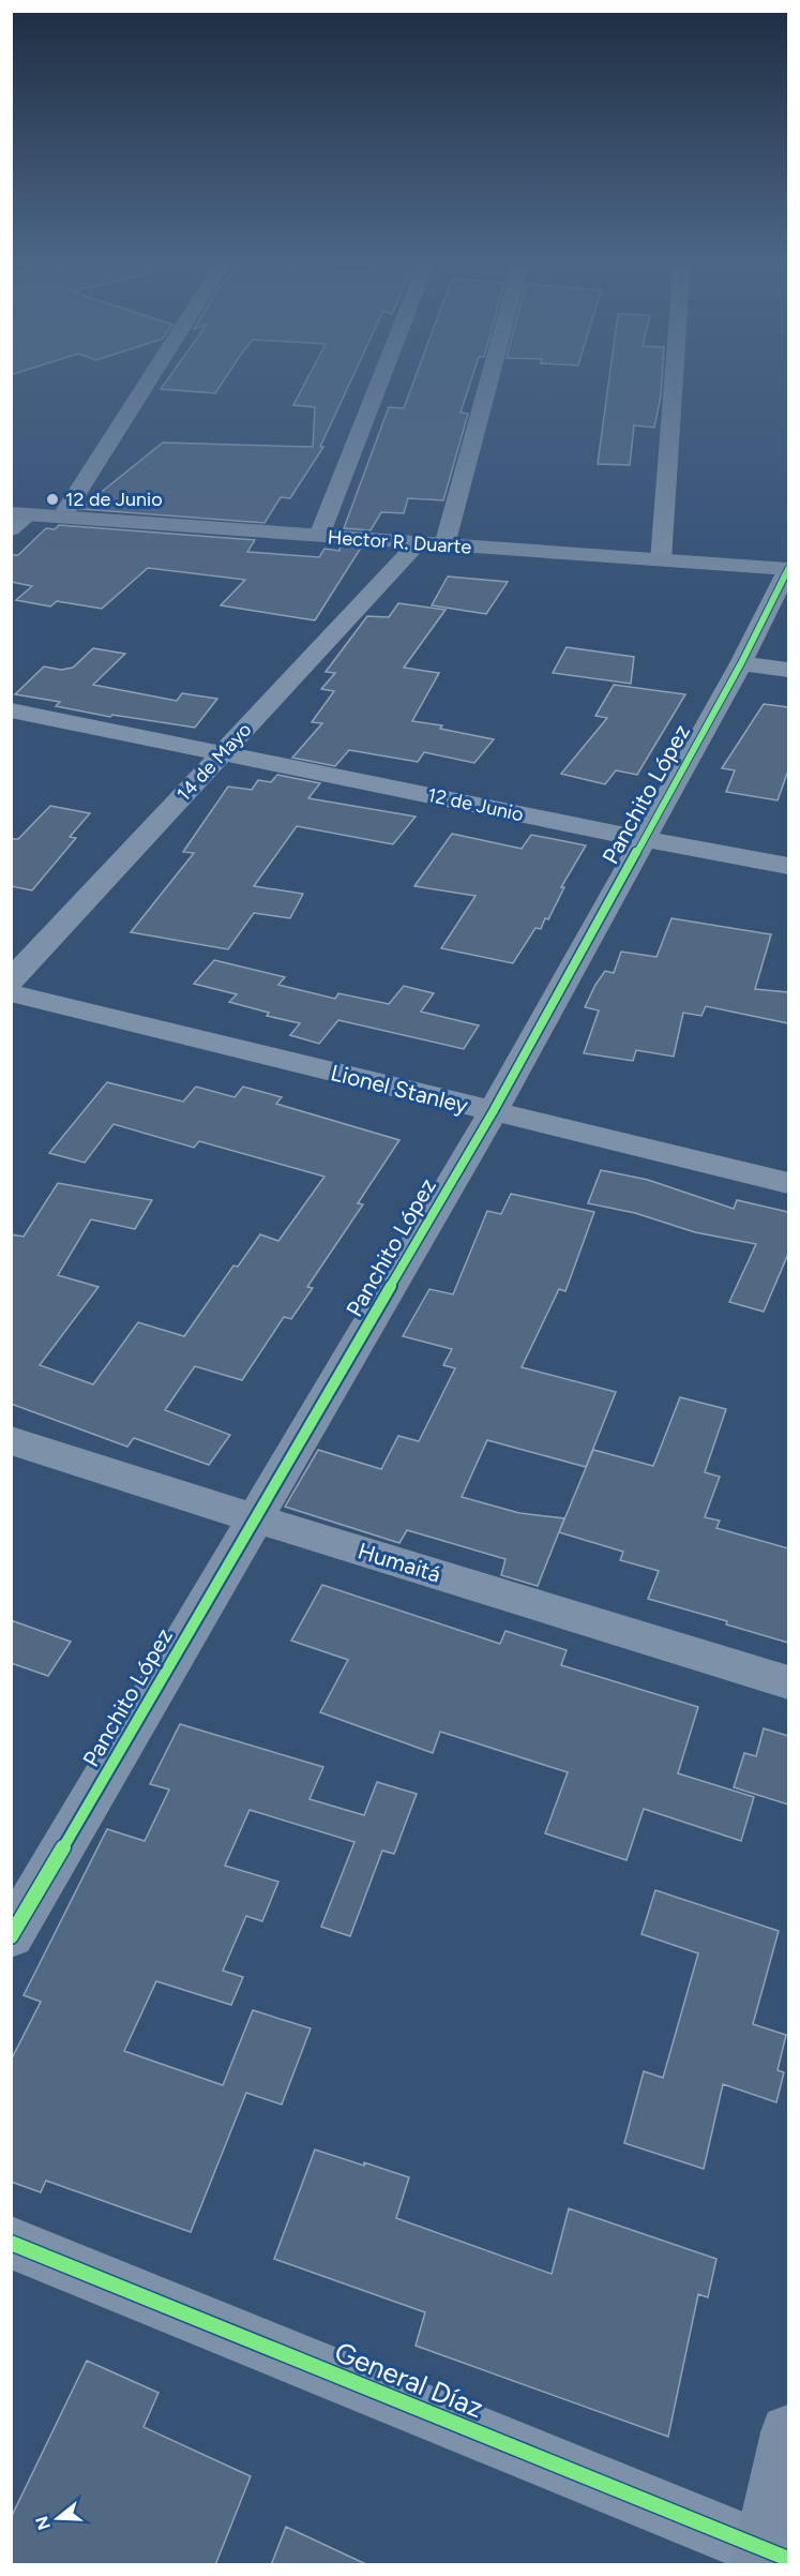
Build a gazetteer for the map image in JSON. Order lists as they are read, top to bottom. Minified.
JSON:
{"streets":{"street":["Hector R. Duarte","14 de Mayo","Panchito López","12 de Junio","Lionel Stanley","Humaitá","General Díaz"]},"crossings":[["Hector R. Duarte","14 de Mayo"],["Hector R. Duarte","Panchito López"],["14 de Mayo","12 de Junio"],["Panchito López","12 de Junio"],["Panchito López","Lionel Stanley"],["Panchito López","Humaitá"]],"places":["12 de Junio"],"north":"left"}
